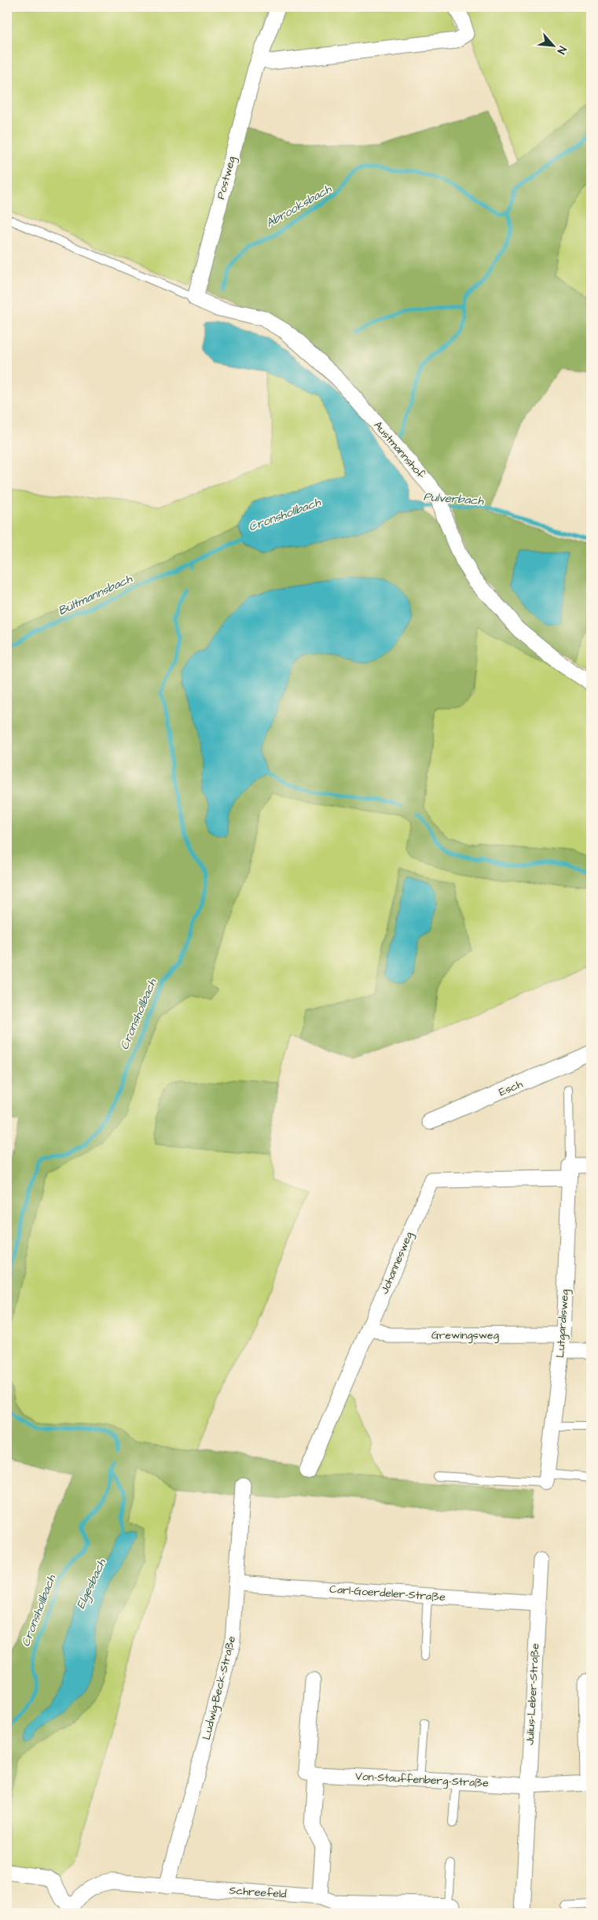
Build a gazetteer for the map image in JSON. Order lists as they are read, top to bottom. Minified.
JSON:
{"streets":{"street":["Postweg","Austmannshof","Esch","Johannesweg","Lutgardisweg","Grewingsweg","Carl-Goerdeler-Straße","Ludwig-Beck-Straße","Julius-Leber-Straße","Von-Stauffenberg-Straße","Schreefeld"]},"crossings":[["Postweg","Austmannshof"],["Johannesweg","Lutgardisweg"],["Johannesweg","Grewingsweg"],["Lutgardisweg","Grewingsweg"],["Carl-Goerdeler-Straße","Ludwig-Beck-Straße"],["Carl-Goerdeler-Straße","Julius-Leber-Straße"],["Ludwig-Beck-Straße","Schreefeld"],["Julius-Leber-Straße","Von-Stauffenberg-Straße"]],"water":["Abrooksbach","Pulverbach","Cronshollbach","Bültmannsbach","Elgesbach"],"north":"bottom right"}
